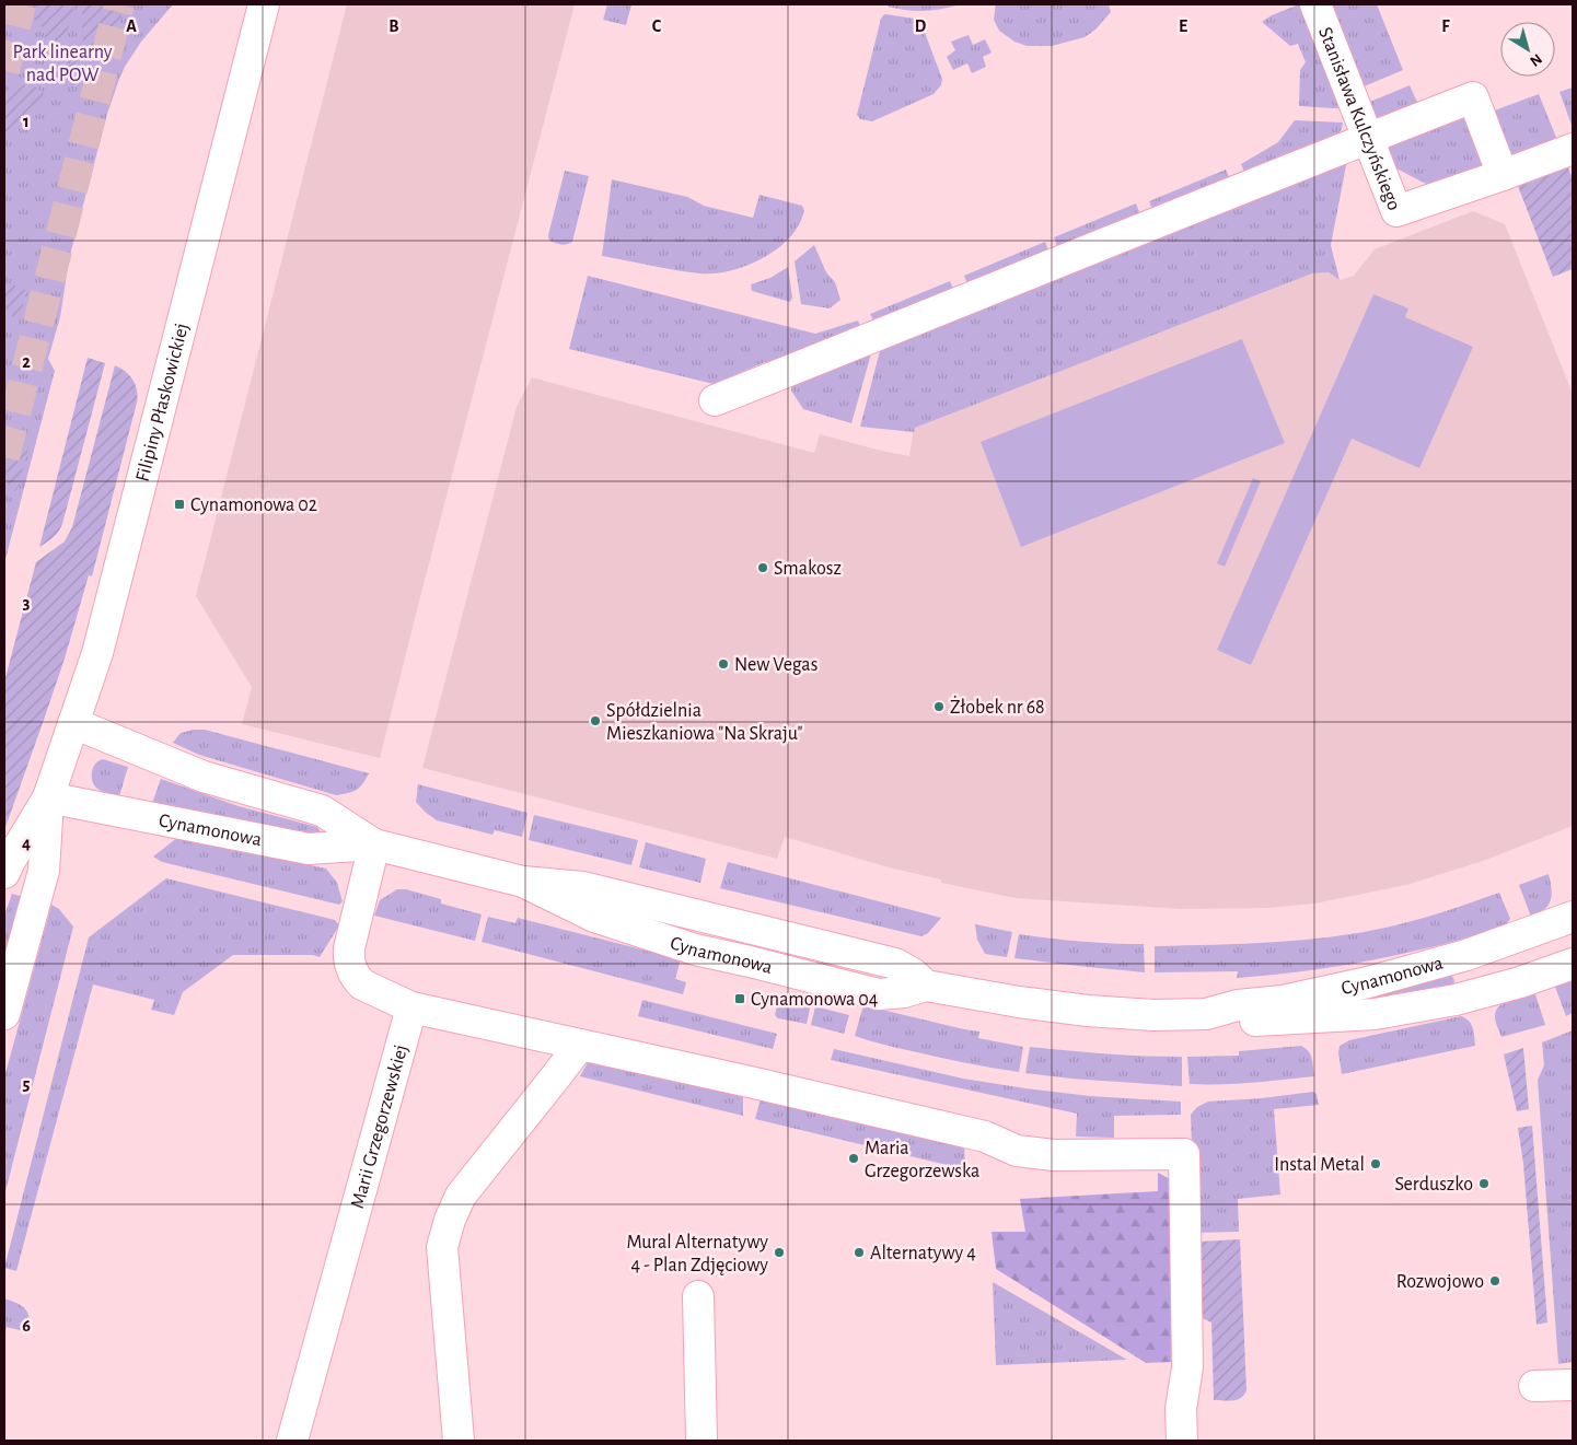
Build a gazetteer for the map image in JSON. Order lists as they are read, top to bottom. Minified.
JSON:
{"streets":{"street":["Stanisława Kulczyńskiego","Filipiny Płaskowickiej","Cynamonowa","Marii Grzegorzewskiej"]},"crossings":[["Filipiny Płaskowickiej","Cynamonowa"]],"parks":["Park linearny nad POW"],"places":{"transit":["Cynamonowa 02","Cynamonowa 04"],"other":["Smakosz","New Vegas","Żłobek nr 68","Spółdzielnia Mieszkaniowa \"Na Skraju\"","Maria Grzegorzewska","Instal Metal","Serduszko","Mural Alternatywy 4 - Plan Zdjęciowy","Alternatywy 4","Rozwojowo"]},"north":"bottom right","grid":{"columns":["A","B","C","D","E","F"],"rows":["1","2","3","4","5","6"]}}
